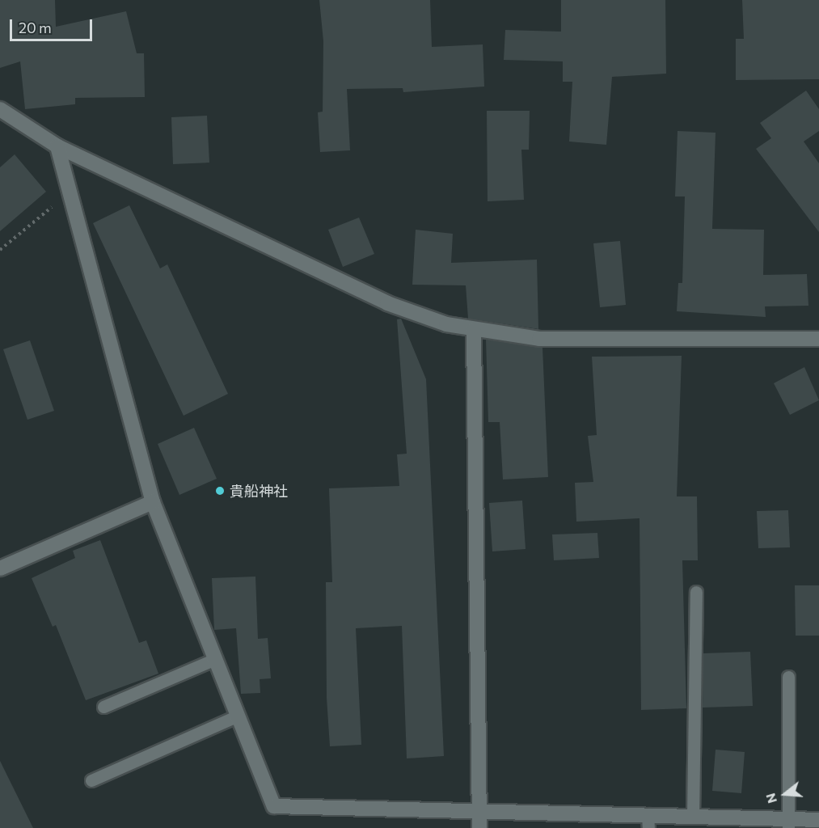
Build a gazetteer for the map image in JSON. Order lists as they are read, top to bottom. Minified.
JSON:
{"places":["貴船神社"],"scale_bar":"20 m","north":"left"}
